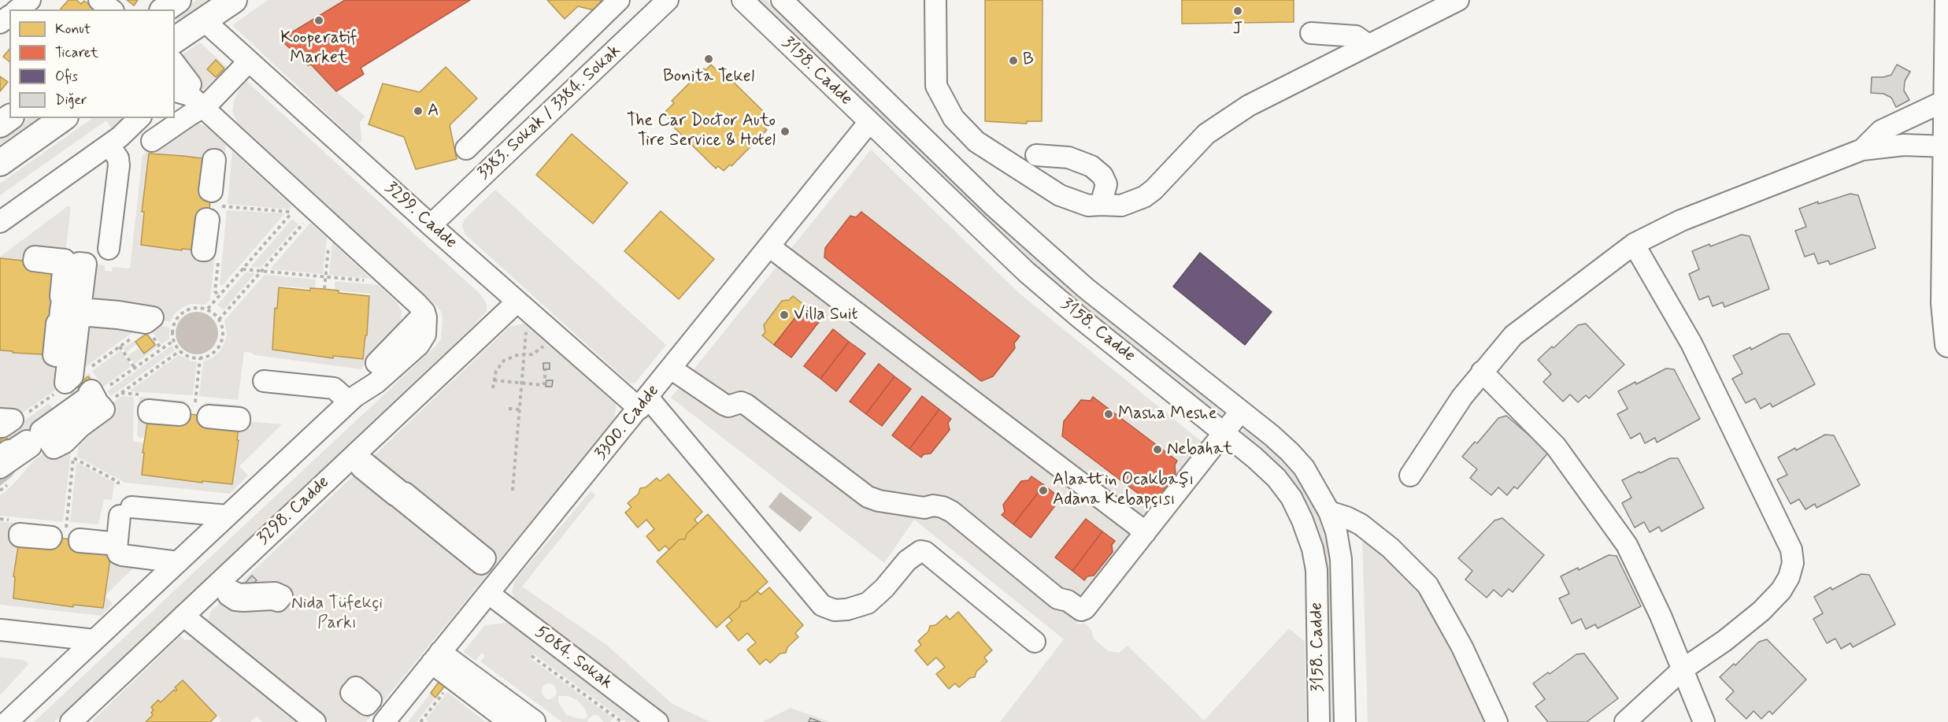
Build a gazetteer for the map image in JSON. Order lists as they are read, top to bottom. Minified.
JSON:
{"streets":{"street":["3158. Cadde","3383. Sokak / 3384. Sokak","3299. Cadde","3300. Cadde","3298. Cadde","5084. Sokak"]},"crossings":[["3158. Cadde","3300. Cadde"],["3383. Sokak / 3384. Sokak","3299. Cadde"],["3299. Cadde","3300. Cadde"],["3299. Cadde","3298. Cadde"],["3300. Cadde","5084. Sokak"]],"parks":["Nida Tüfekçi Parkı"],"places":["J","Kooperatif Market","Bonita Tekel","B","A","The Car Doctor Auto Tire Service & Hotel","Villa Suit","Masha Meshe","Nebahat","Alaattin Ocakbaşı Adana Kebapçısı"],"legend":["Konut","Ticaret","Ofis","Diğer"]}
